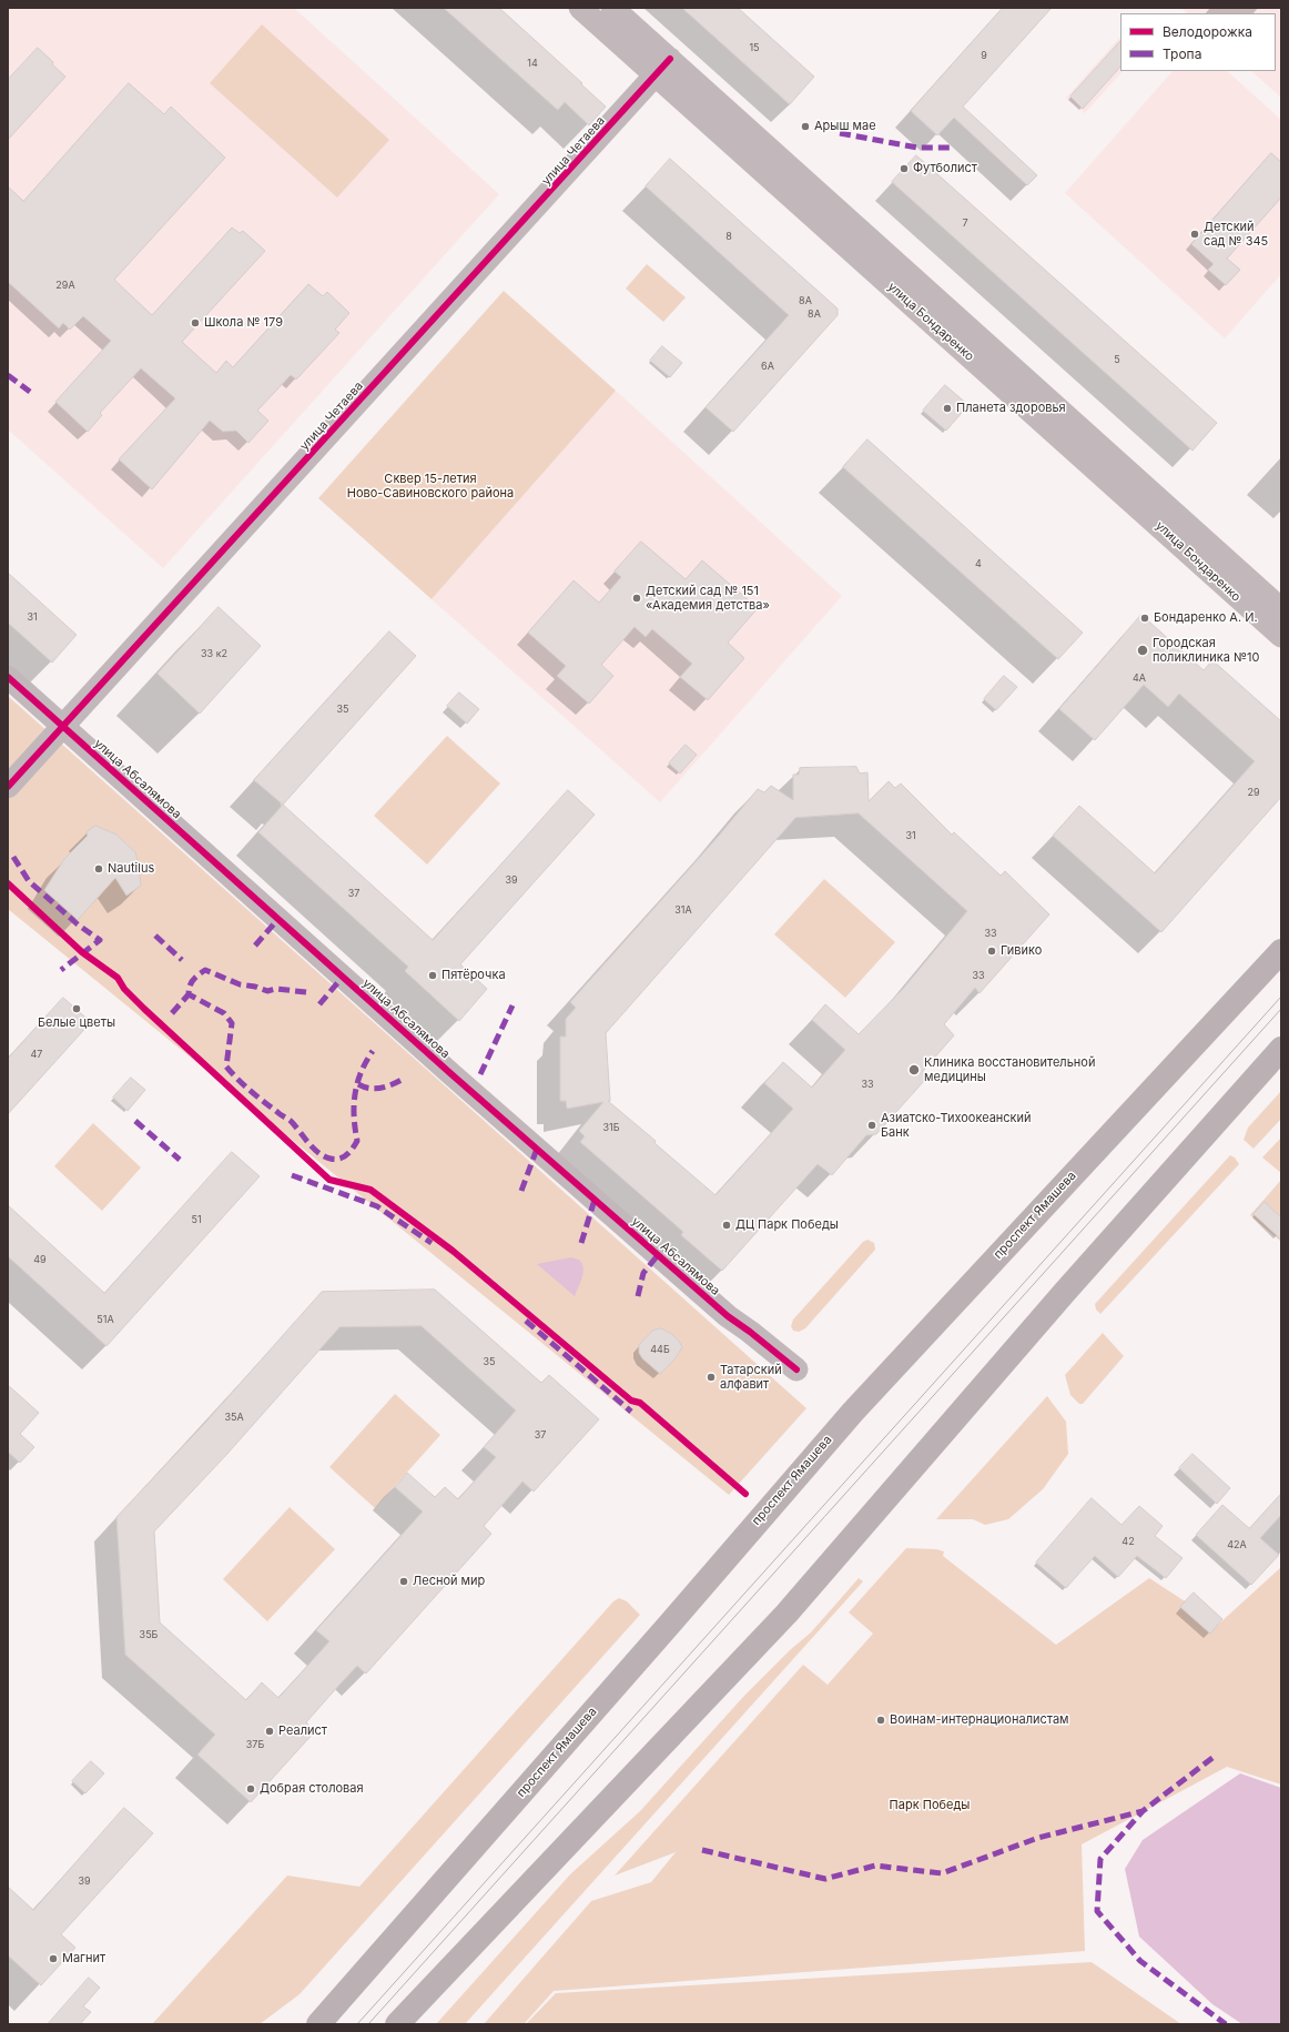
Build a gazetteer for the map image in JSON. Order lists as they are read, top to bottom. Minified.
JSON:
{"streets":{"main road":["проспект Ямашева"],"street":["улица Четаева","улица Бондаренко","улица Абсалямова"]},"crossings":[["улица Четаева","улица Бондаренко"],["улица Четаева","улица Абсалямова"]],"parks":["Сквер 15-летия Ново-Савиновского района","Парк Победы"],"places":["Арыш мае","Футболист","Детский сад № 345","Школа № 179","Планета здоровья","Детский сад № 151 «Академия детства»","Бондаренко А. И.","Городская поликлиника №10","Nautilus","Гивико","Пятёрочка","Белые цветы","Клиника восстановительной медицины","Азиатско-Тихоокеанский Банк","ДЦ Парк Победы","Татарский алфавит","Лесной мир","Воинам-интернационалистам","Реалист","Добрая столовая","Магнит"],"house_numbers":["15","9","14","7","8","29А","8А","8А","5","6А","4","31","33 к2","4А","35","29","31","39","37","31А","33","33","47","33","31Б","51","49","51А","44Б","35","35А","37","42","42А","35Б","37Б","39"],"legend":["Велодорожка","Тропа"]}
